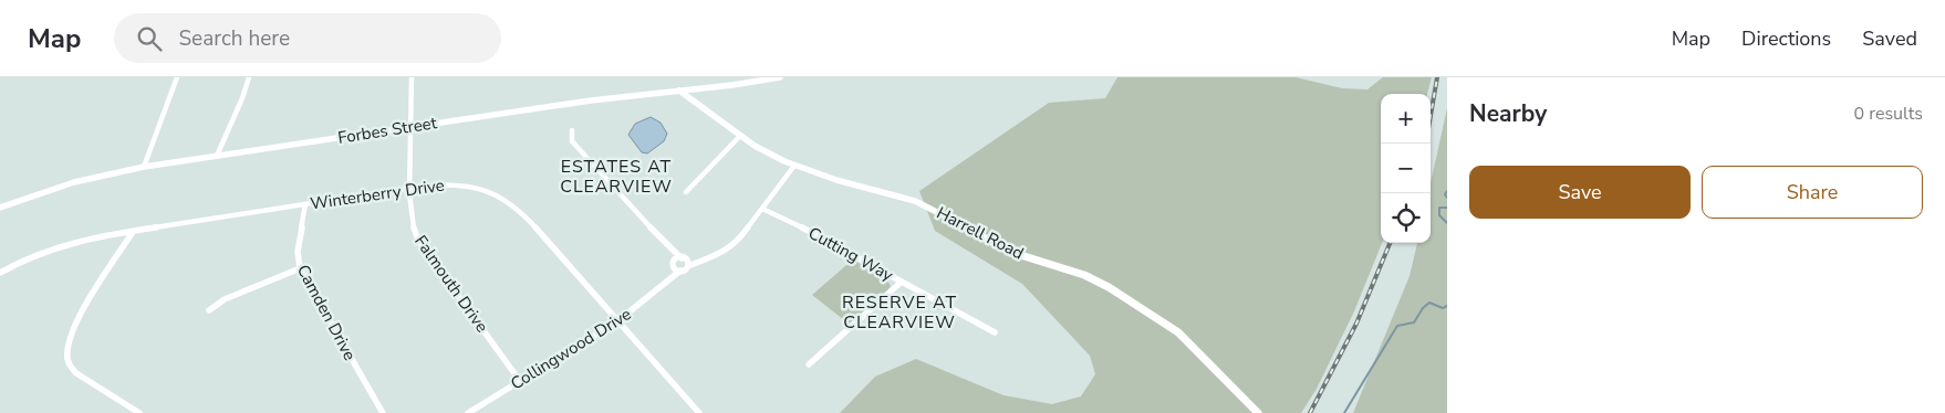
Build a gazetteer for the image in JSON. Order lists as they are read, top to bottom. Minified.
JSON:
{"streets":{"street":["Forbes Street","Winterberry Drive","Harrell Road","Cutting Way","Falmouth Drive","Camden Drive","Collingwood Drive"]},"crossings":[["Forbes Street","Harrell Road"],["Forbes Street","Falmouth Drive"],["Winterberry Drive","Falmouth Drive"],["Winterberry Drive","Camden Drive"],["Winterberry Drive","Collingwood Drive"],["Falmouth Drive","Collingwood Drive"]],"districts":["ESTATES AT CLEARVIEW","RESERVE AT CLEARVIEW"],"page":{"header":"Map","search":"Search here","nav":["Map","Directions","Saved"],"heading":["Nearby","0 results"],"map_buttons":["+","−"],"buttons":["Save","Share"]}}
